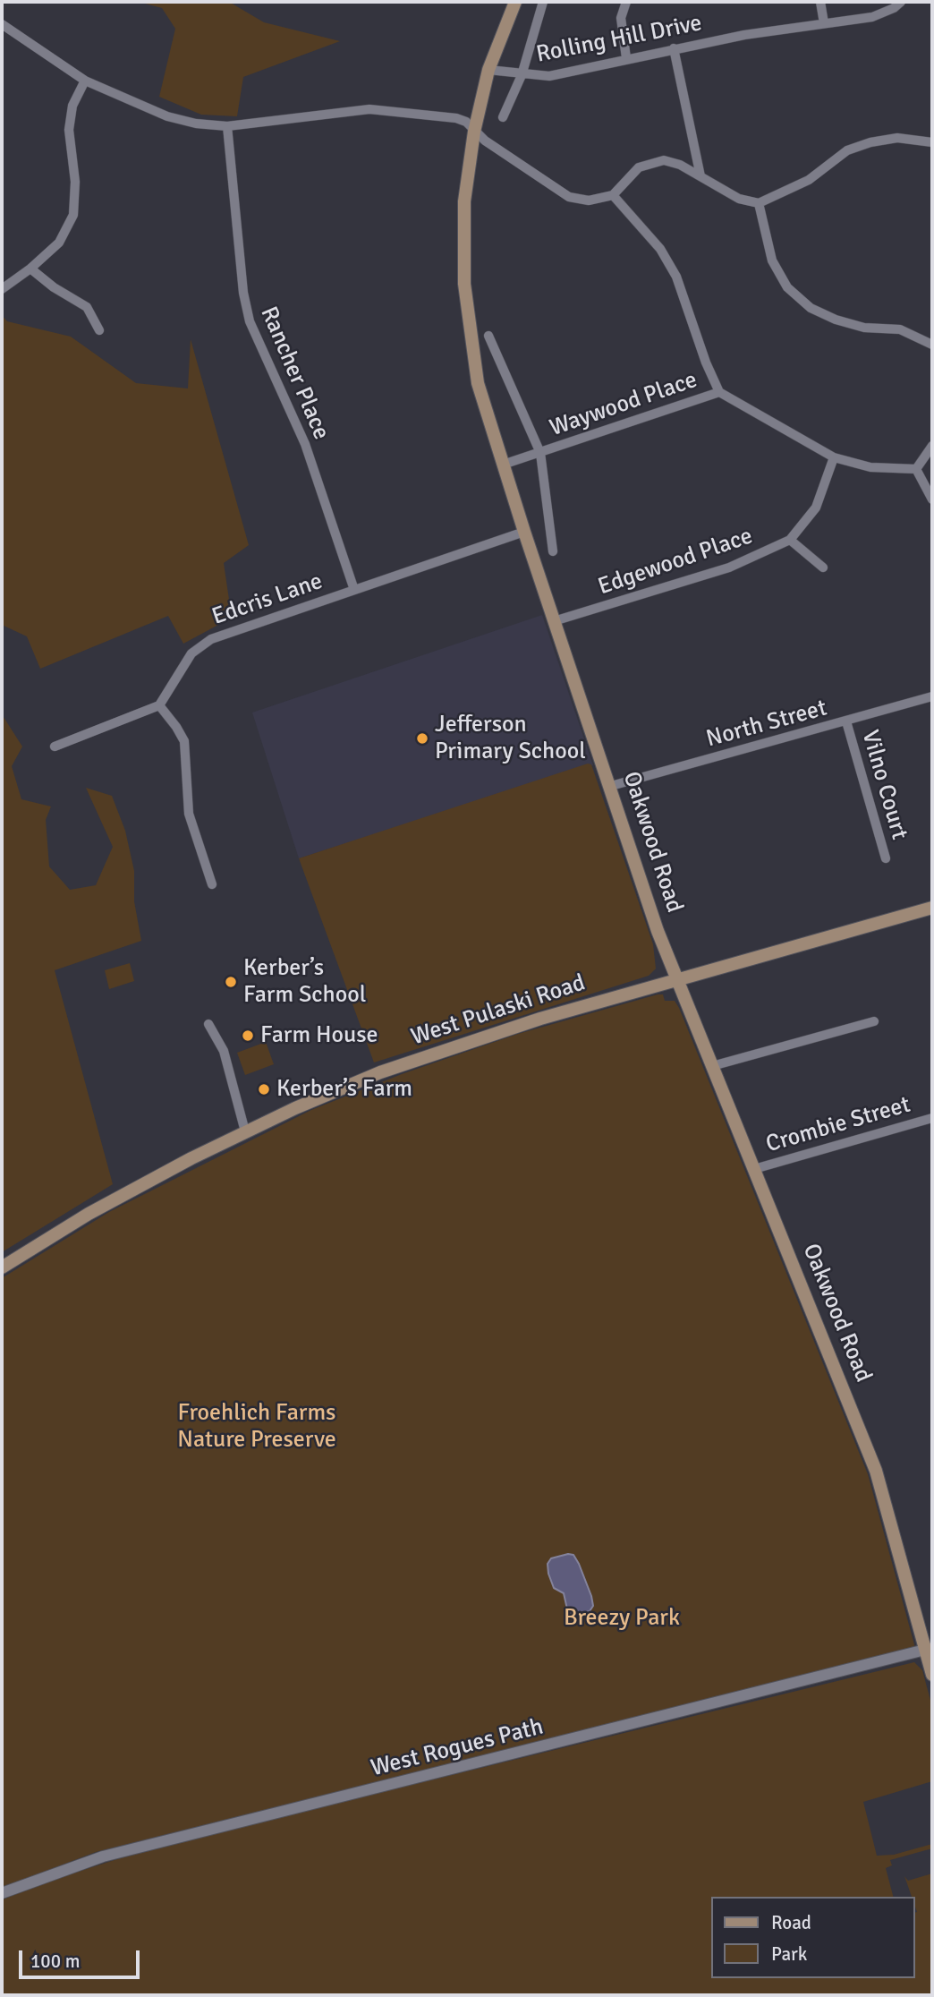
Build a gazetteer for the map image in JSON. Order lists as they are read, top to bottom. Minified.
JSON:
{"streets":{"main road":["Oakwood Road","West Pulaski Road"],"street":["Rolling Hill Drive","Rancher Place","Waywood Place","Edgewood Place","Edcris Lane","North Street","Vilno Court","Crombie Street","West Rogues Path"]},"crossings":[["Rolling Hill Drive","Oakwood Road"],["Rancher Place","Edcris Lane"],["Waywood Place","Oakwood Road"],["Edgewood Place","Oakwood Road"],["Edcris Lane","Oakwood Road"],["North Street","Vilno Court"],["North Street","Oakwood Road"],["Oakwood Road","West Pulaski Road"],["Oakwood Road","Crombie Street"],["Oakwood Road","West Rogues Path"]],"parks":["Froehlich Farms Nature Preserve","Breezy Park"],"places":["Jefferson Primary School","Kerber’s Farm School","Farm House","Kerber’s Farm"],"legend":["Road","Park"],"scale_bar":"100 m"}
